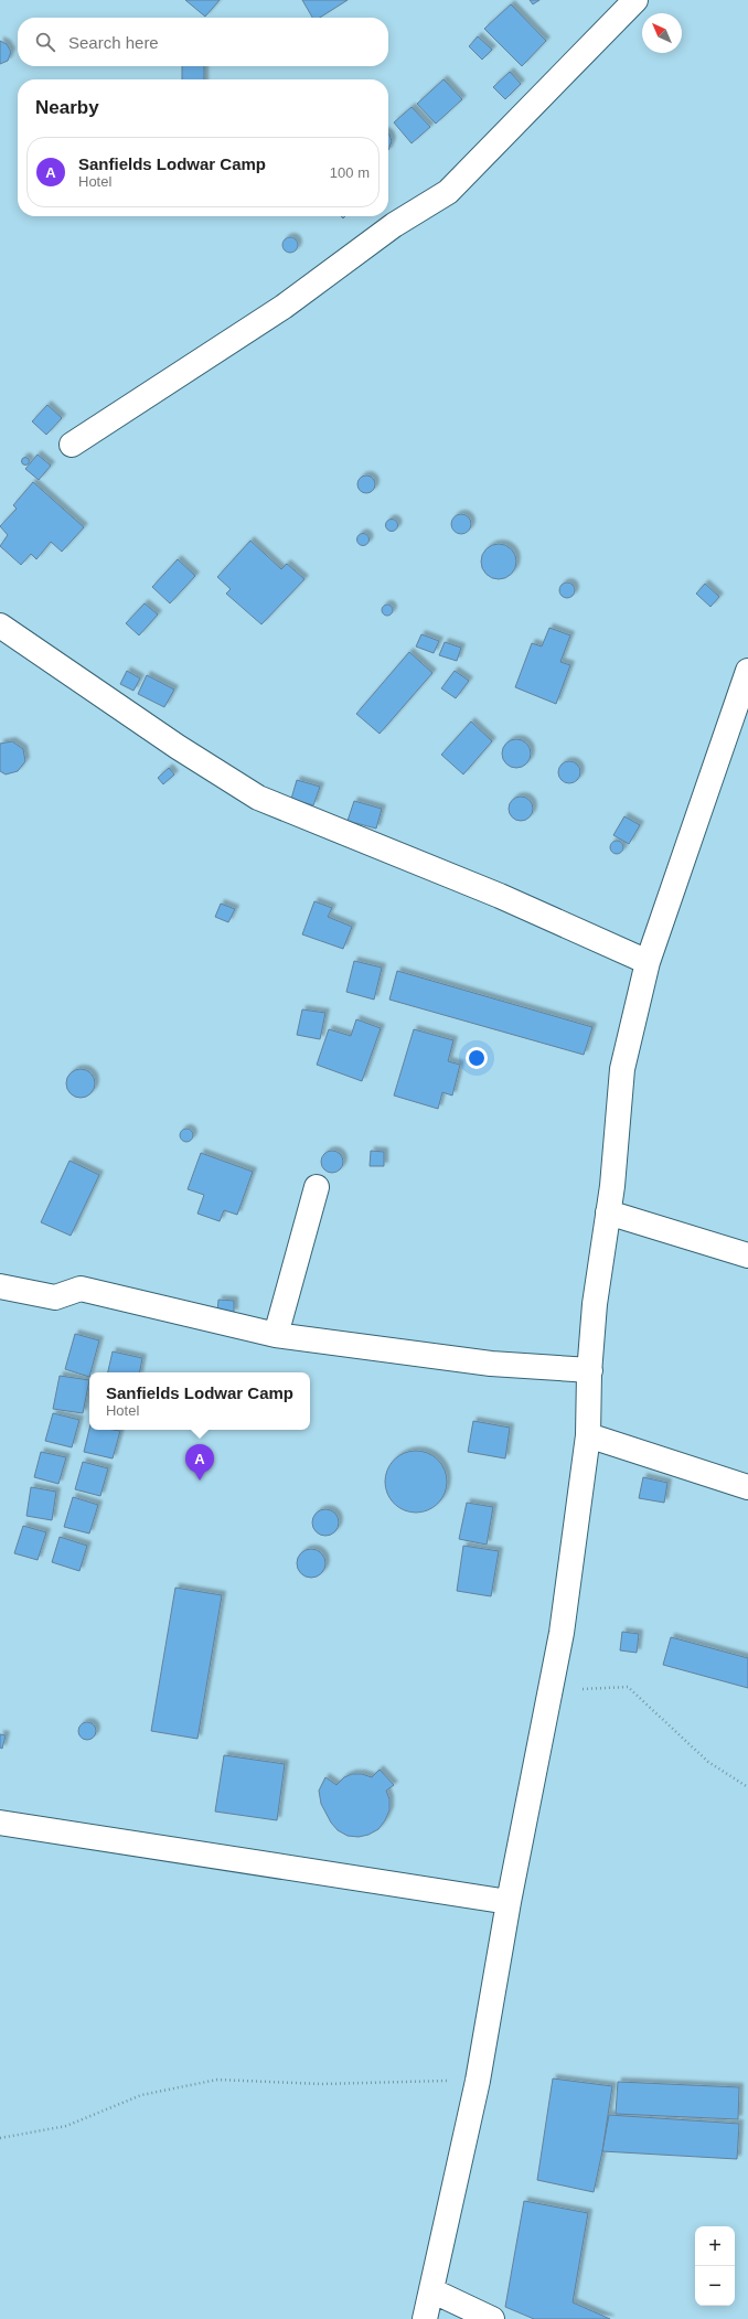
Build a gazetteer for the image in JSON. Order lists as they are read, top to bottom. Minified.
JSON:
{"north":"top left","page":{"search":"Search here","heading":"Nearby","list":[{"mark":"A","name":"Sanfields Lodwar Camp","note":"Hotel","value":"100 m"}],"popup":["Sanfields Lodwar Camp","Hotel"],"pins":"A","map_buttons":["+","−"]}}
